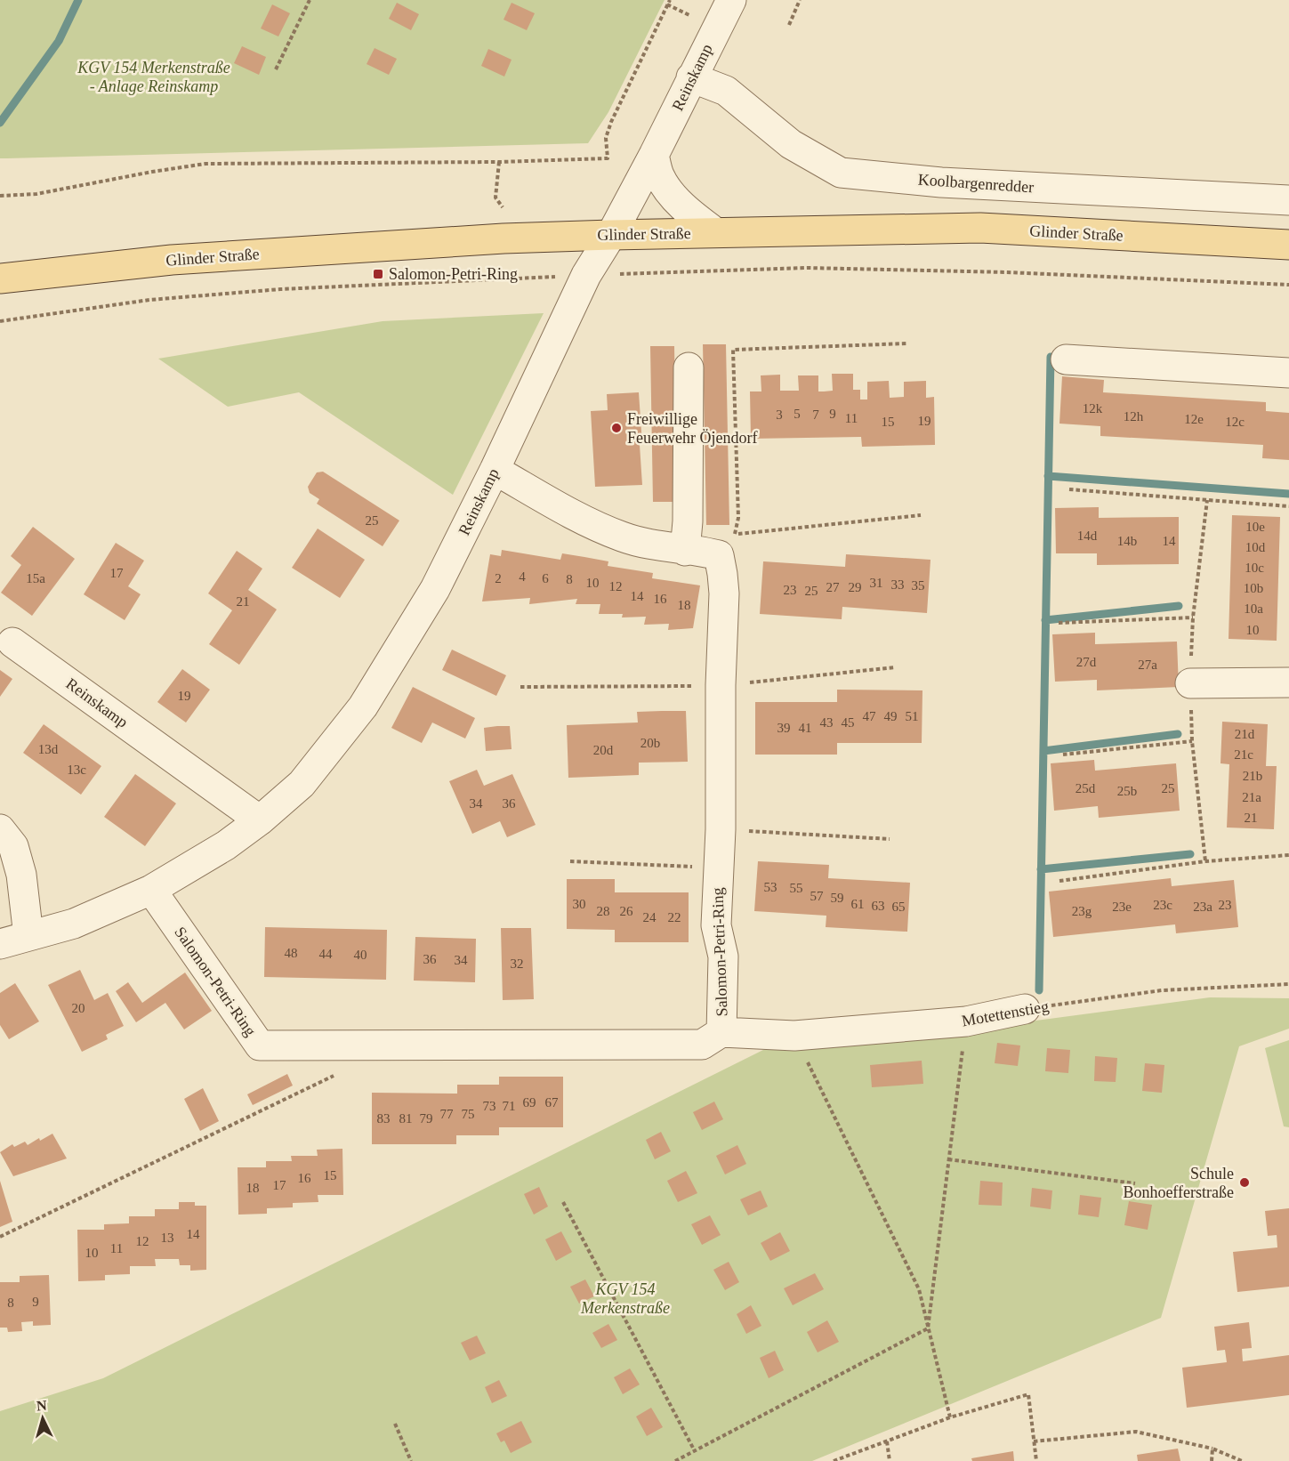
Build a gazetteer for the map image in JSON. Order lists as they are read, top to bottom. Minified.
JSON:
{"streets":{"main road":["Glinder Straße"],"street":["Reinskamp","Koolbargenredder","Salomon-Petri-Ring","Motettenstieg"]},"crossings":[["Reinskamp","Koolbargenredder"],["Reinskamp","Glinder Straße"],["Reinskamp","Salomon-Petri-Ring"],["Salomon-Petri-Ring","Motettenstieg"]],"parks":["KGV 154 Merkenstraße - Anlage Reinskamp","KGV 154 Merkenstraße"],"places":{"transit":["Salomon-Petri-Ring"],"other":["Freiwillige Feuerwehr Öjendorf","Schule Bonhoefferstraße"]},"house_numbers":["12k","5","9","3","7","12h","11","12e","19","15","12c","25","10e","14d","14b","14","10d","10c","17","4","15a","2","6","8","10","31","33","35","12","27","29","10b","23","25","14","16","21","18","10a","10","27d","27a","19","47","49","51","43","45","39","41","21d","20b","13d","20d","21c","13c","21b","25d","25","25b","21a","34","36","21","53","55","57","59","30","61","23c","23","63","65","23e","23a","28","26","23g","24","22","48","44","40","36","34","32","20","69","67","73","71","77","75","83","81","79","15","16","17","18","14","13","12","11","10","9","8"],"north":"top"}
